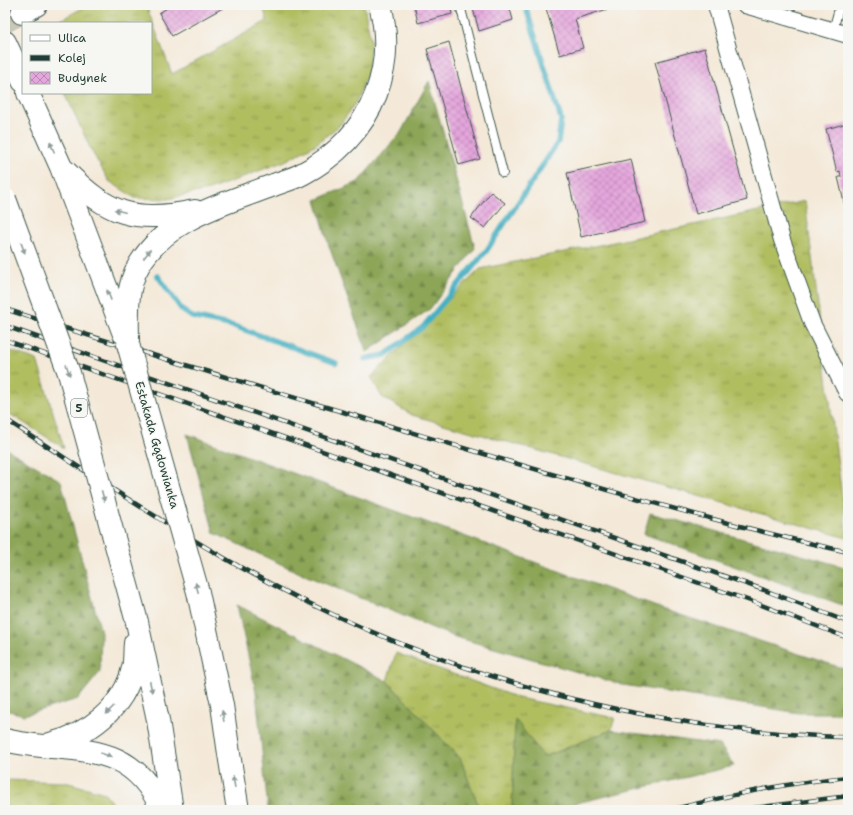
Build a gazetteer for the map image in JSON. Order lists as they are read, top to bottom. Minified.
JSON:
{"streets":{"main road":["5","Estakada Gądowianka"]},"legend":["Ulica","Kolej","Budynek"]}
